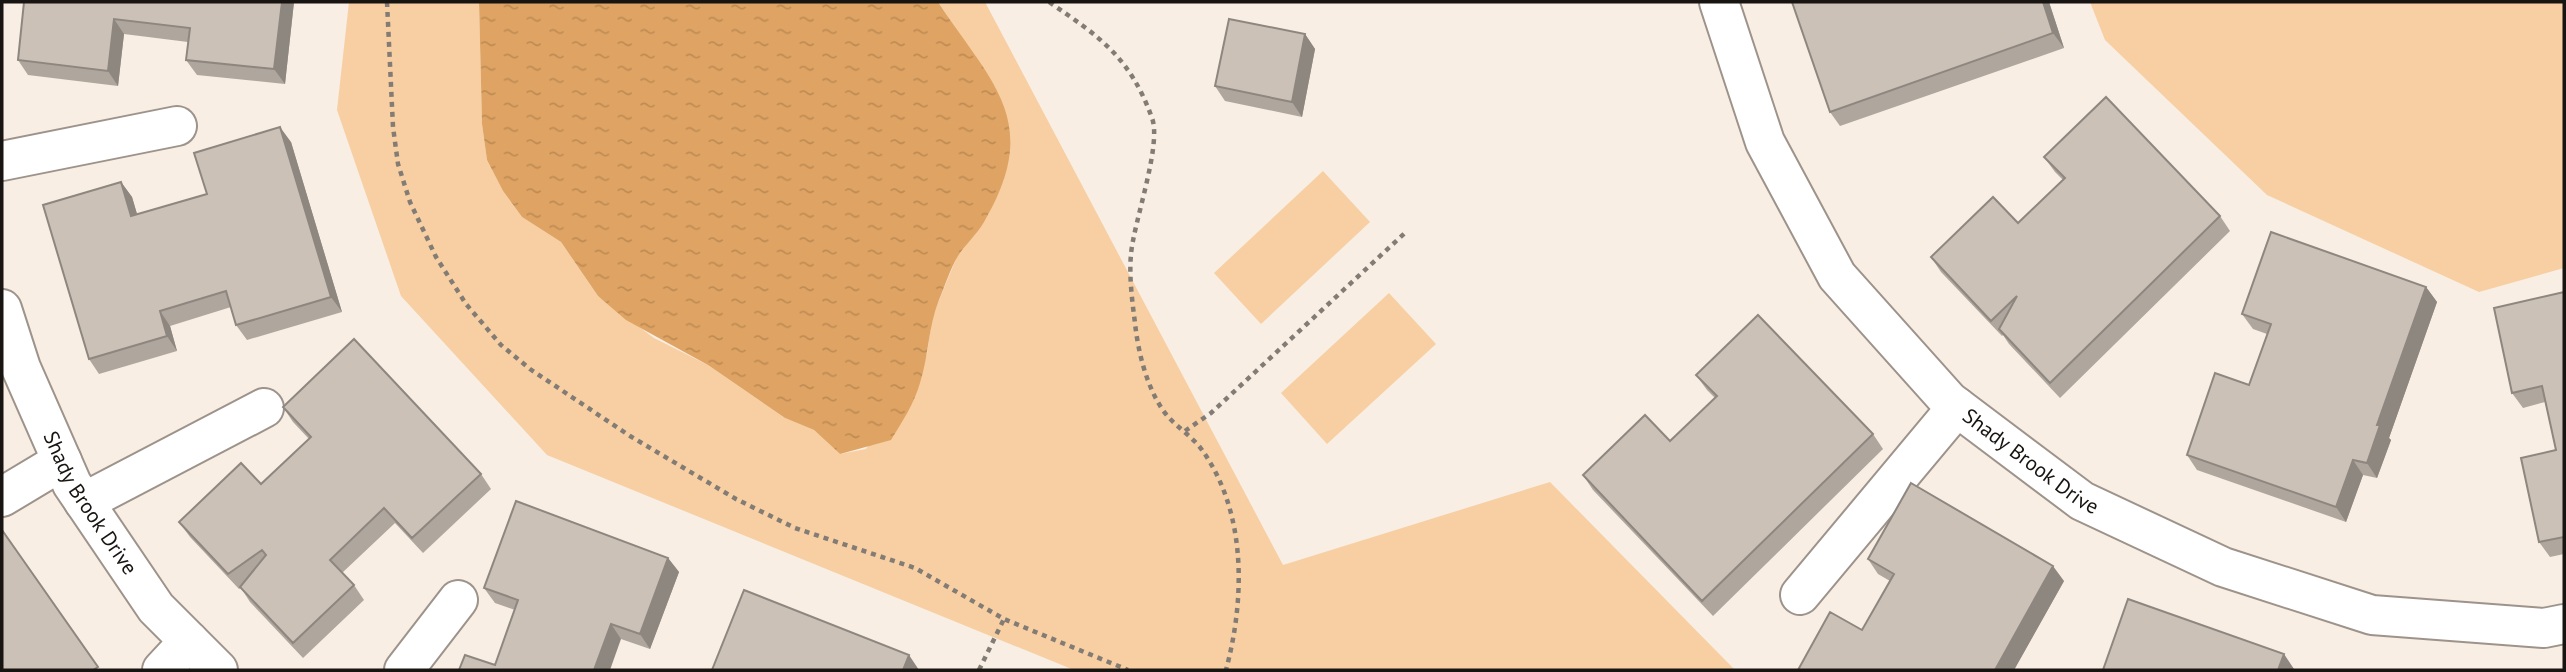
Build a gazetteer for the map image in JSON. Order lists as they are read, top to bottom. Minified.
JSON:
{"streets":{"street":["Shady Brook Drive"]}}
